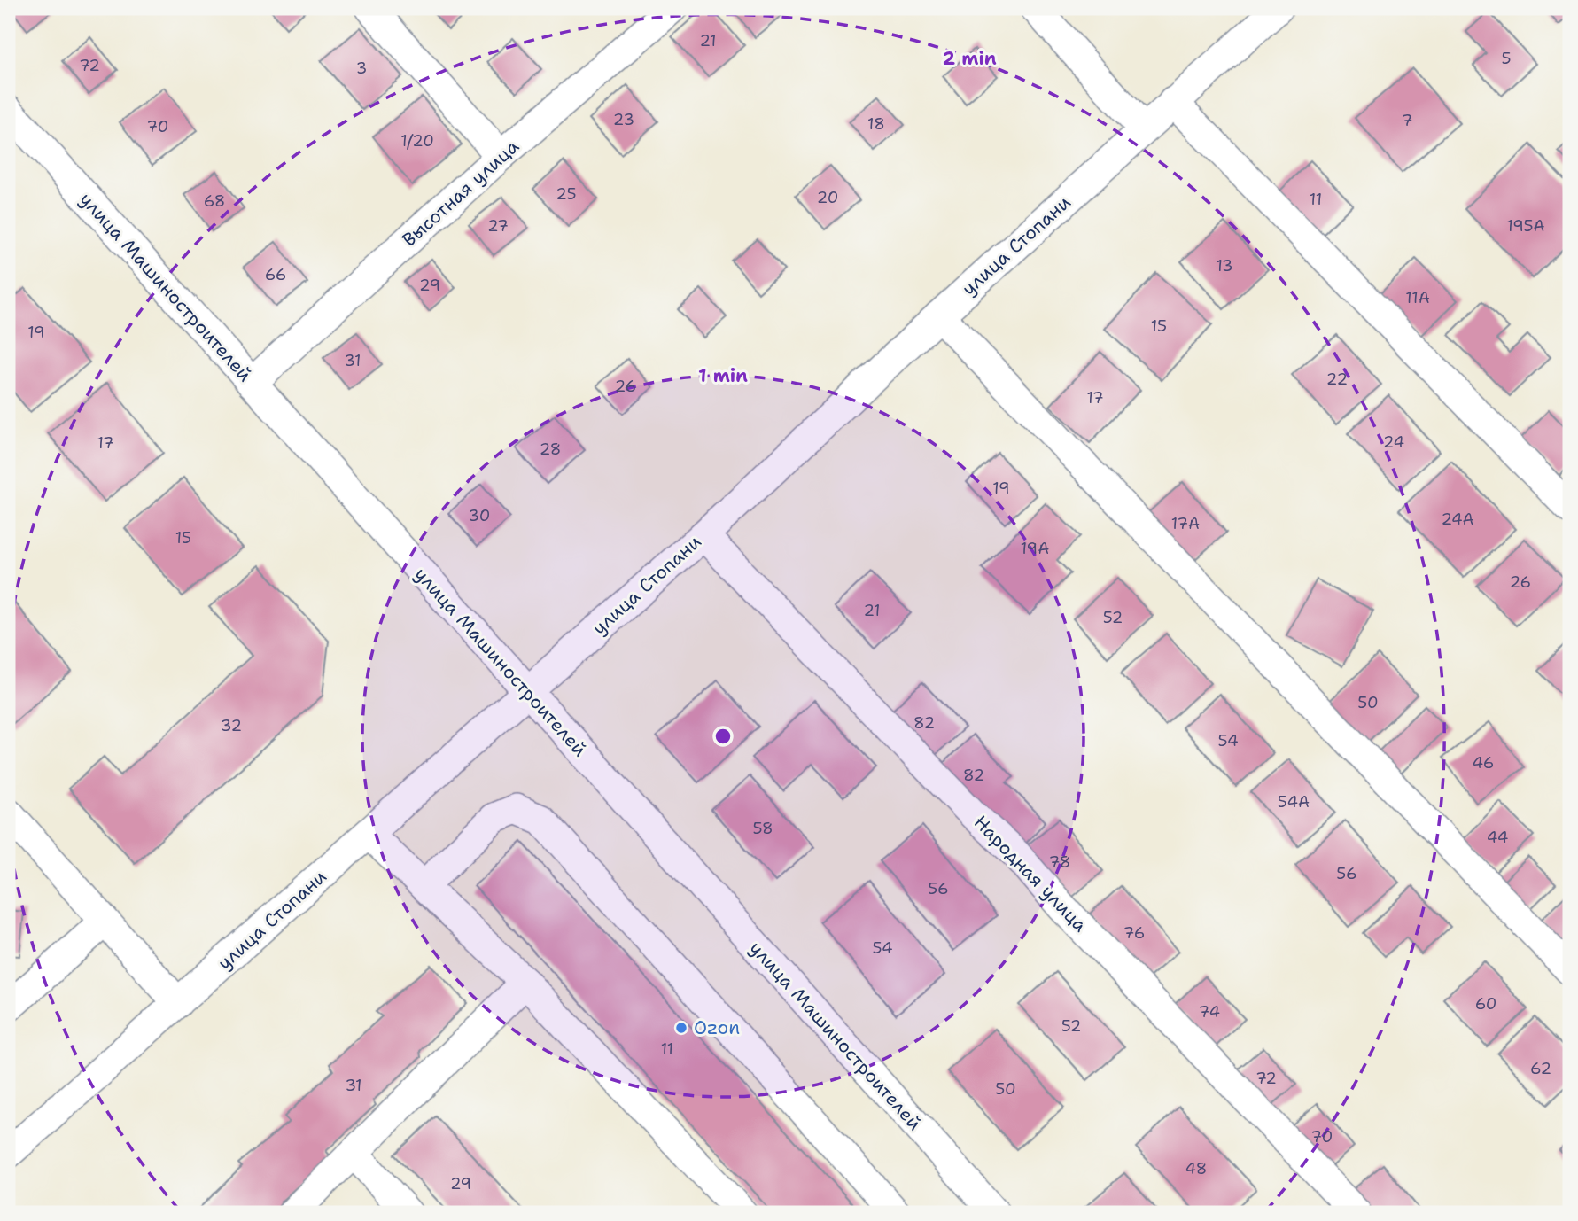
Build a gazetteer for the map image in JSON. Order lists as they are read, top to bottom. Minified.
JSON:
{"streets":{"street":["Высотная улица","улица Стопани","улица Машиностроителей","Народная улица"]},"crossings":[["Высотная улица","улица Машиностроителей"],["улица Стопани","улица Машиностроителей"],["улица Стопани","Народная улица"]],"places":["Ozon"],"house_numbers":["21","5","72","3","23","7","18","70","1/20","25","20","11","68","27","195А","13","66","29","11А","15","19","31","22","26","17","24","17","28","19","30","24А","17А","15","19А","26","21","52","50","82","32","54","46","82","54А","58","44","78","56","56","76","54","60","74","52","11","62","72","31","50","70","48","29"],"rings":["2 min","1 min"]}
